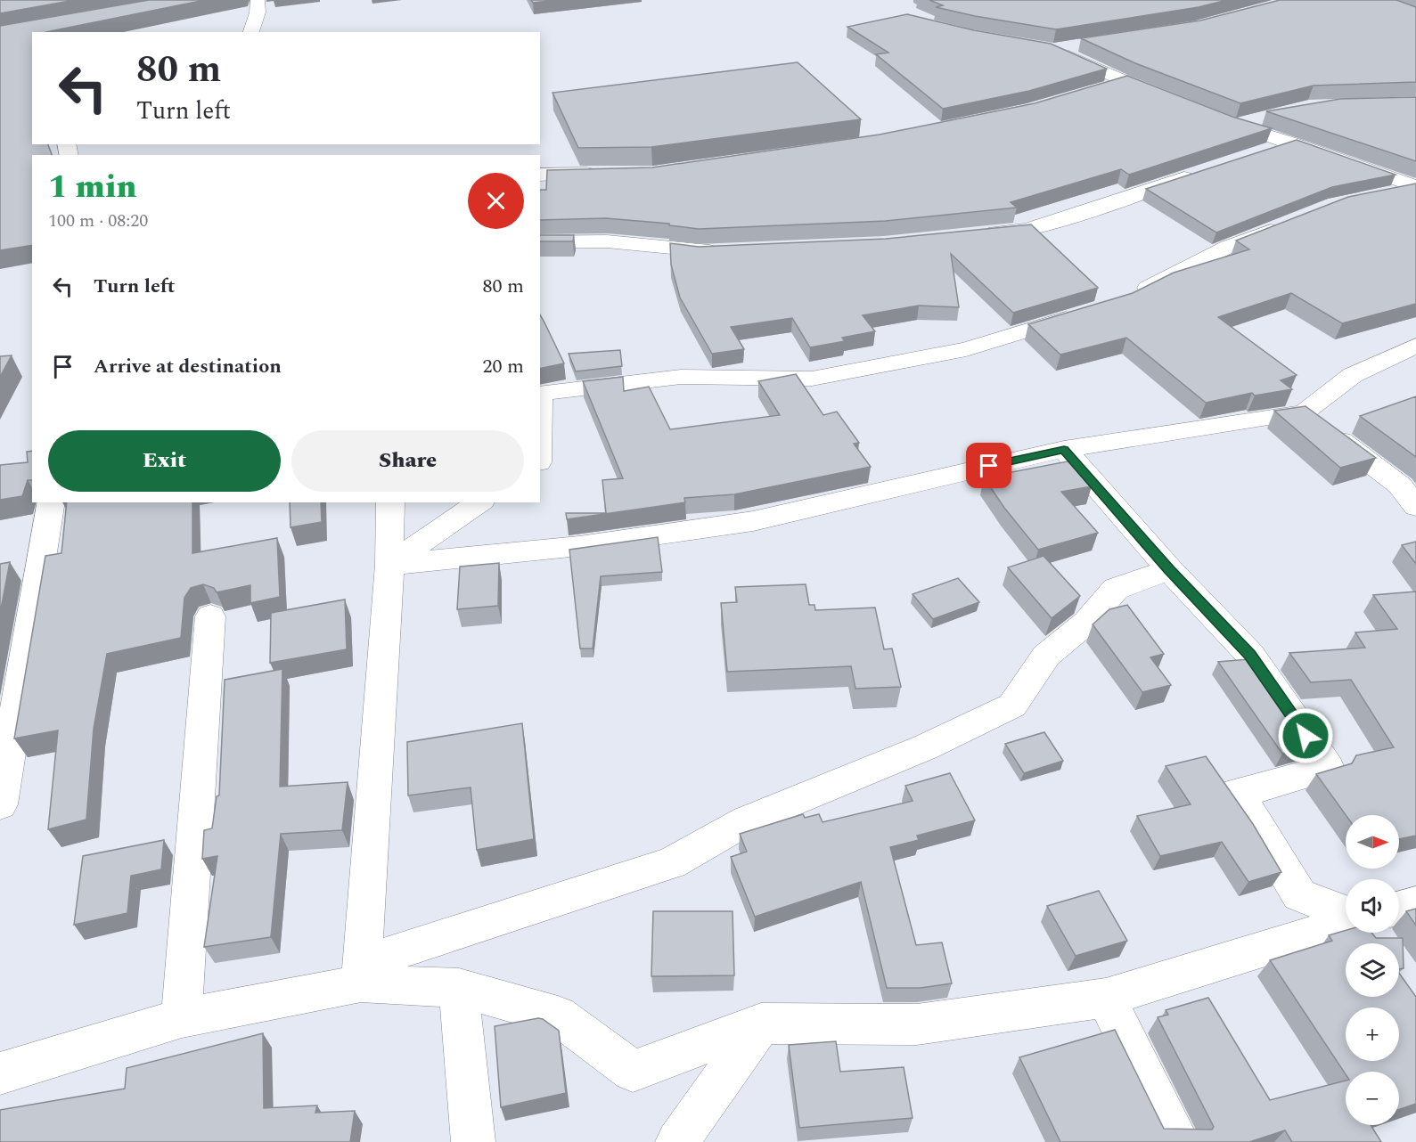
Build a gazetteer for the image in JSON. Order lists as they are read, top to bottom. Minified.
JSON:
{"north":"right","page":{"turn":["80 m","Turn left"],"heading":["1 min","100 m · 08:20"],"list":[{"name":"Turn left","value":"80 m"},{"name":"Arrive at destination","value":"20 m"}],"buttons":["Exit","Share"],"map_buttons":["+","−"]}}
